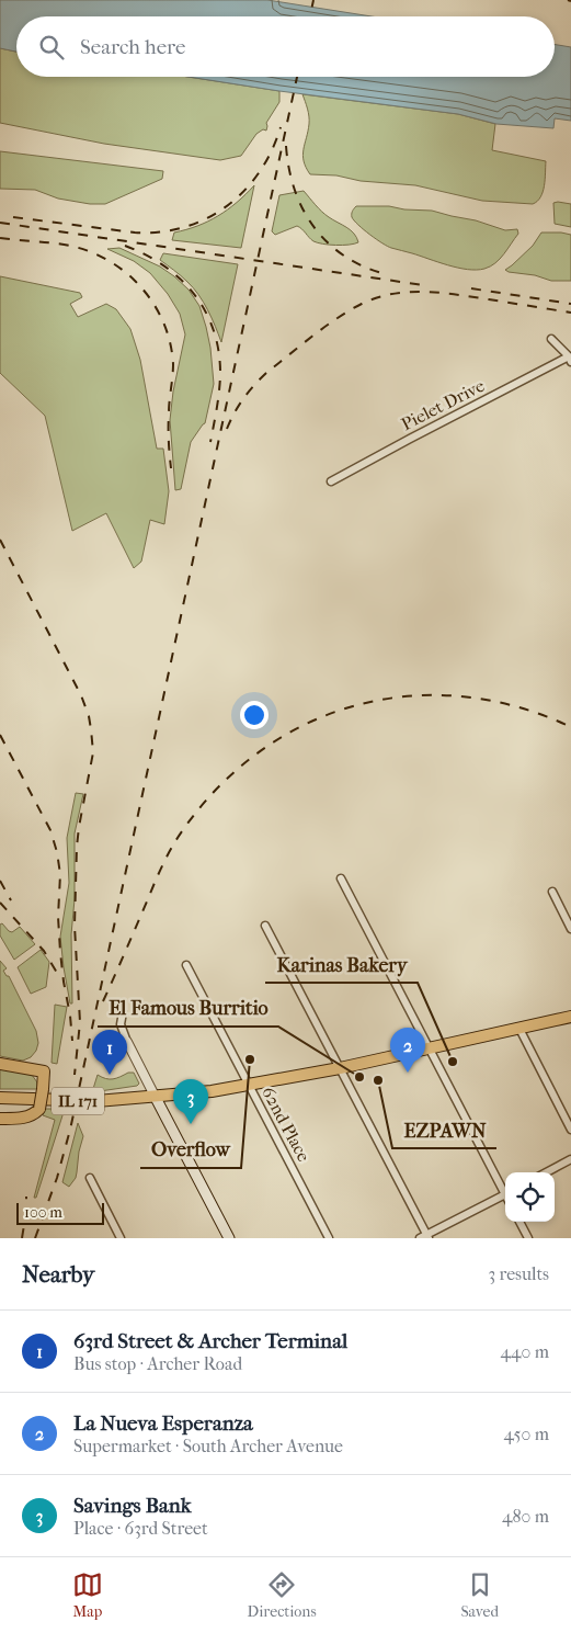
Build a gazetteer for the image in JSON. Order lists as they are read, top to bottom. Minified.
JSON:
{"streets":{"main road":["IL 171"],"street":["Pielet Drive","62nd Place"]},"crossings":[["IL 171","62nd Place"]],"places":["Overflow","Karinas Bakery","El Famous Burritio","EZPAWN"],"scale_bar":"100 m","page":{"search":"Search here","pins":["2","1","3"],"scale":"100 m","heading":["Nearby","3 results"],"list":[{"mark":"1","name":"63rd Street & Archer Terminal","note":"Bus stop · Archer Road","value":"440 m"},{"mark":"2","name":"La Nueva Esperanza","note":"Supermarket · South Archer Avenue","value":"450 m"},{"mark":"3","name":"Savings Bank","note":"Place · 63rd Street","value":"480 m"}],"nav":["Map","Directions","Saved"]}}
